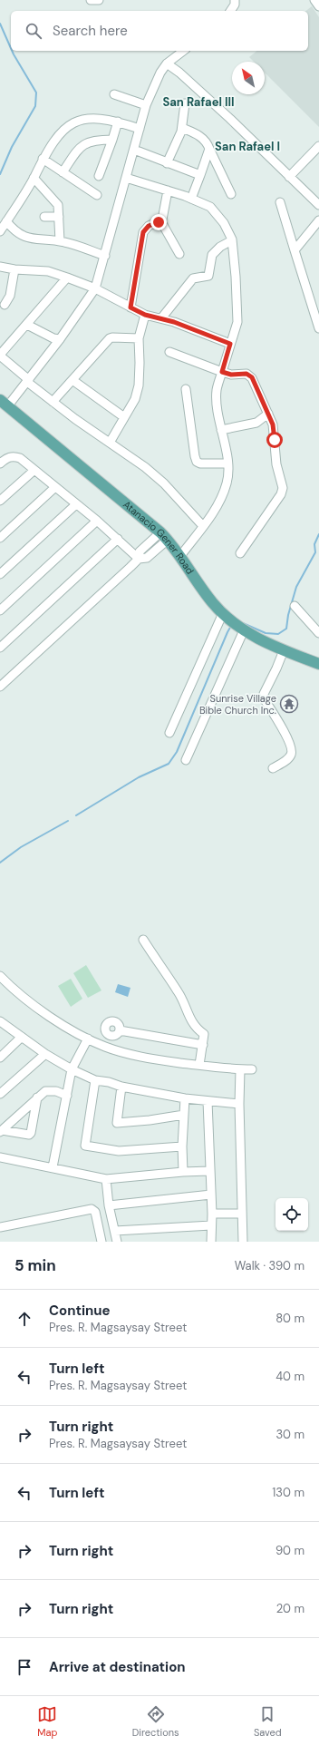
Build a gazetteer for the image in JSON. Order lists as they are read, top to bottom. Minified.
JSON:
{"streets":{"main road":["Atanacio Gener Road"]},"districts":["San Rafael III","San Rafael I"],"places":{"temple":["Sunrise Village Bible Church Inc."]},"north":"top left","page":{"search":"Search here","heading":["5 min","Walk · 390 m"],"list":[["Continue","Pres. R. Magsaysay Street","80 m"],["Turn left","Pres. R. Magsaysay Street","40 m"],["Turn right","Pres. R. Magsaysay Street","30 m"],["Turn left","130 m"],["Turn right","90 m"],["Turn right","20 m"],"Arrive at destination"],"nav":["Map","Directions","Saved"]}}
